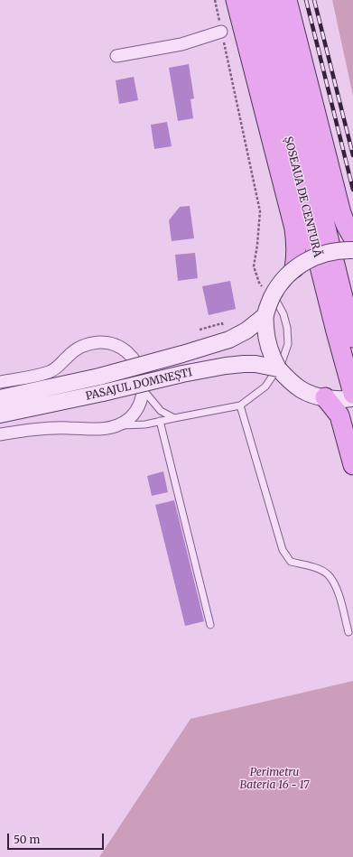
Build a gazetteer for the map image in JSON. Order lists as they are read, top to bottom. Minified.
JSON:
{"streets":{"main road":["ȘOSEAUA DE CENTURĂ","PASAJUL DOMNEȘTI"]},"parks":["Perimetru Bateria 16 - 17"],"scale_bar":"50 m"}
